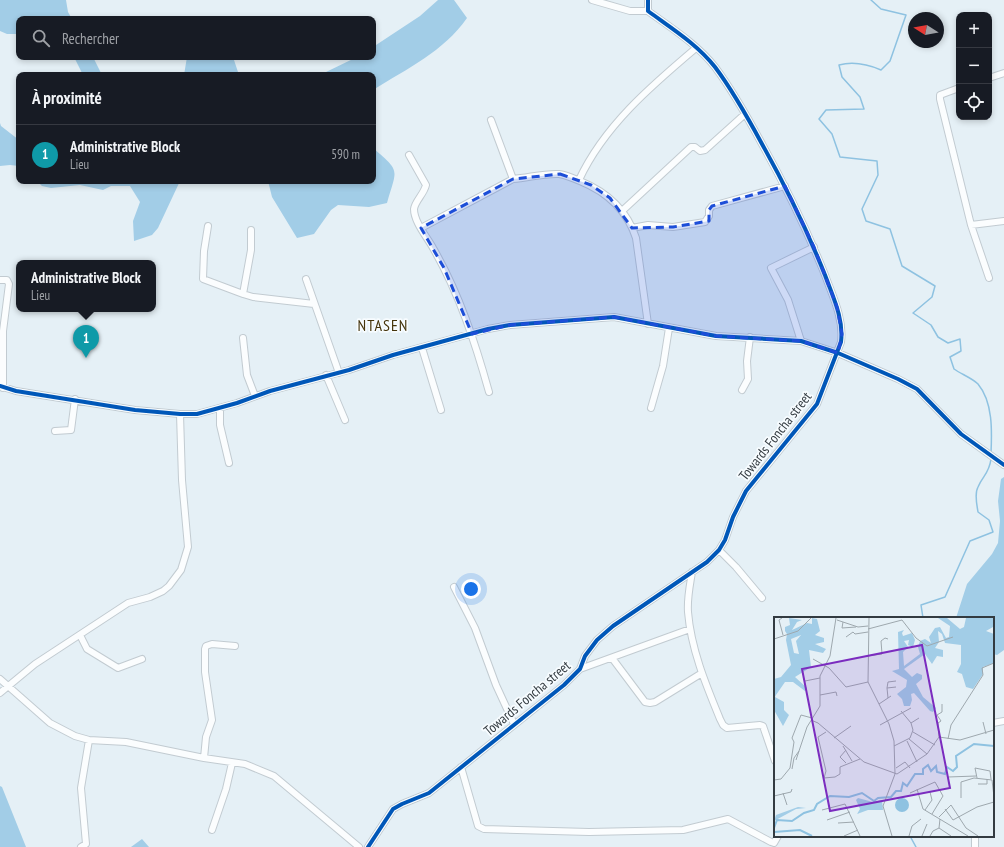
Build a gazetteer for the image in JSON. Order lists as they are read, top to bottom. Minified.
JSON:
{"streets":{"street":["Towards Foncha street"]},"districts":["NTASEN"],"north":"left","page":{"map_buttons":["+","−"],"search":"Rechercher","heading":"À proximité","list":[{"mark":"1","name":"Administrative Block","note":"Lieu","value":"590 m"}],"popup":["Administrative Block","Lieu"],"pins":"1"}}
